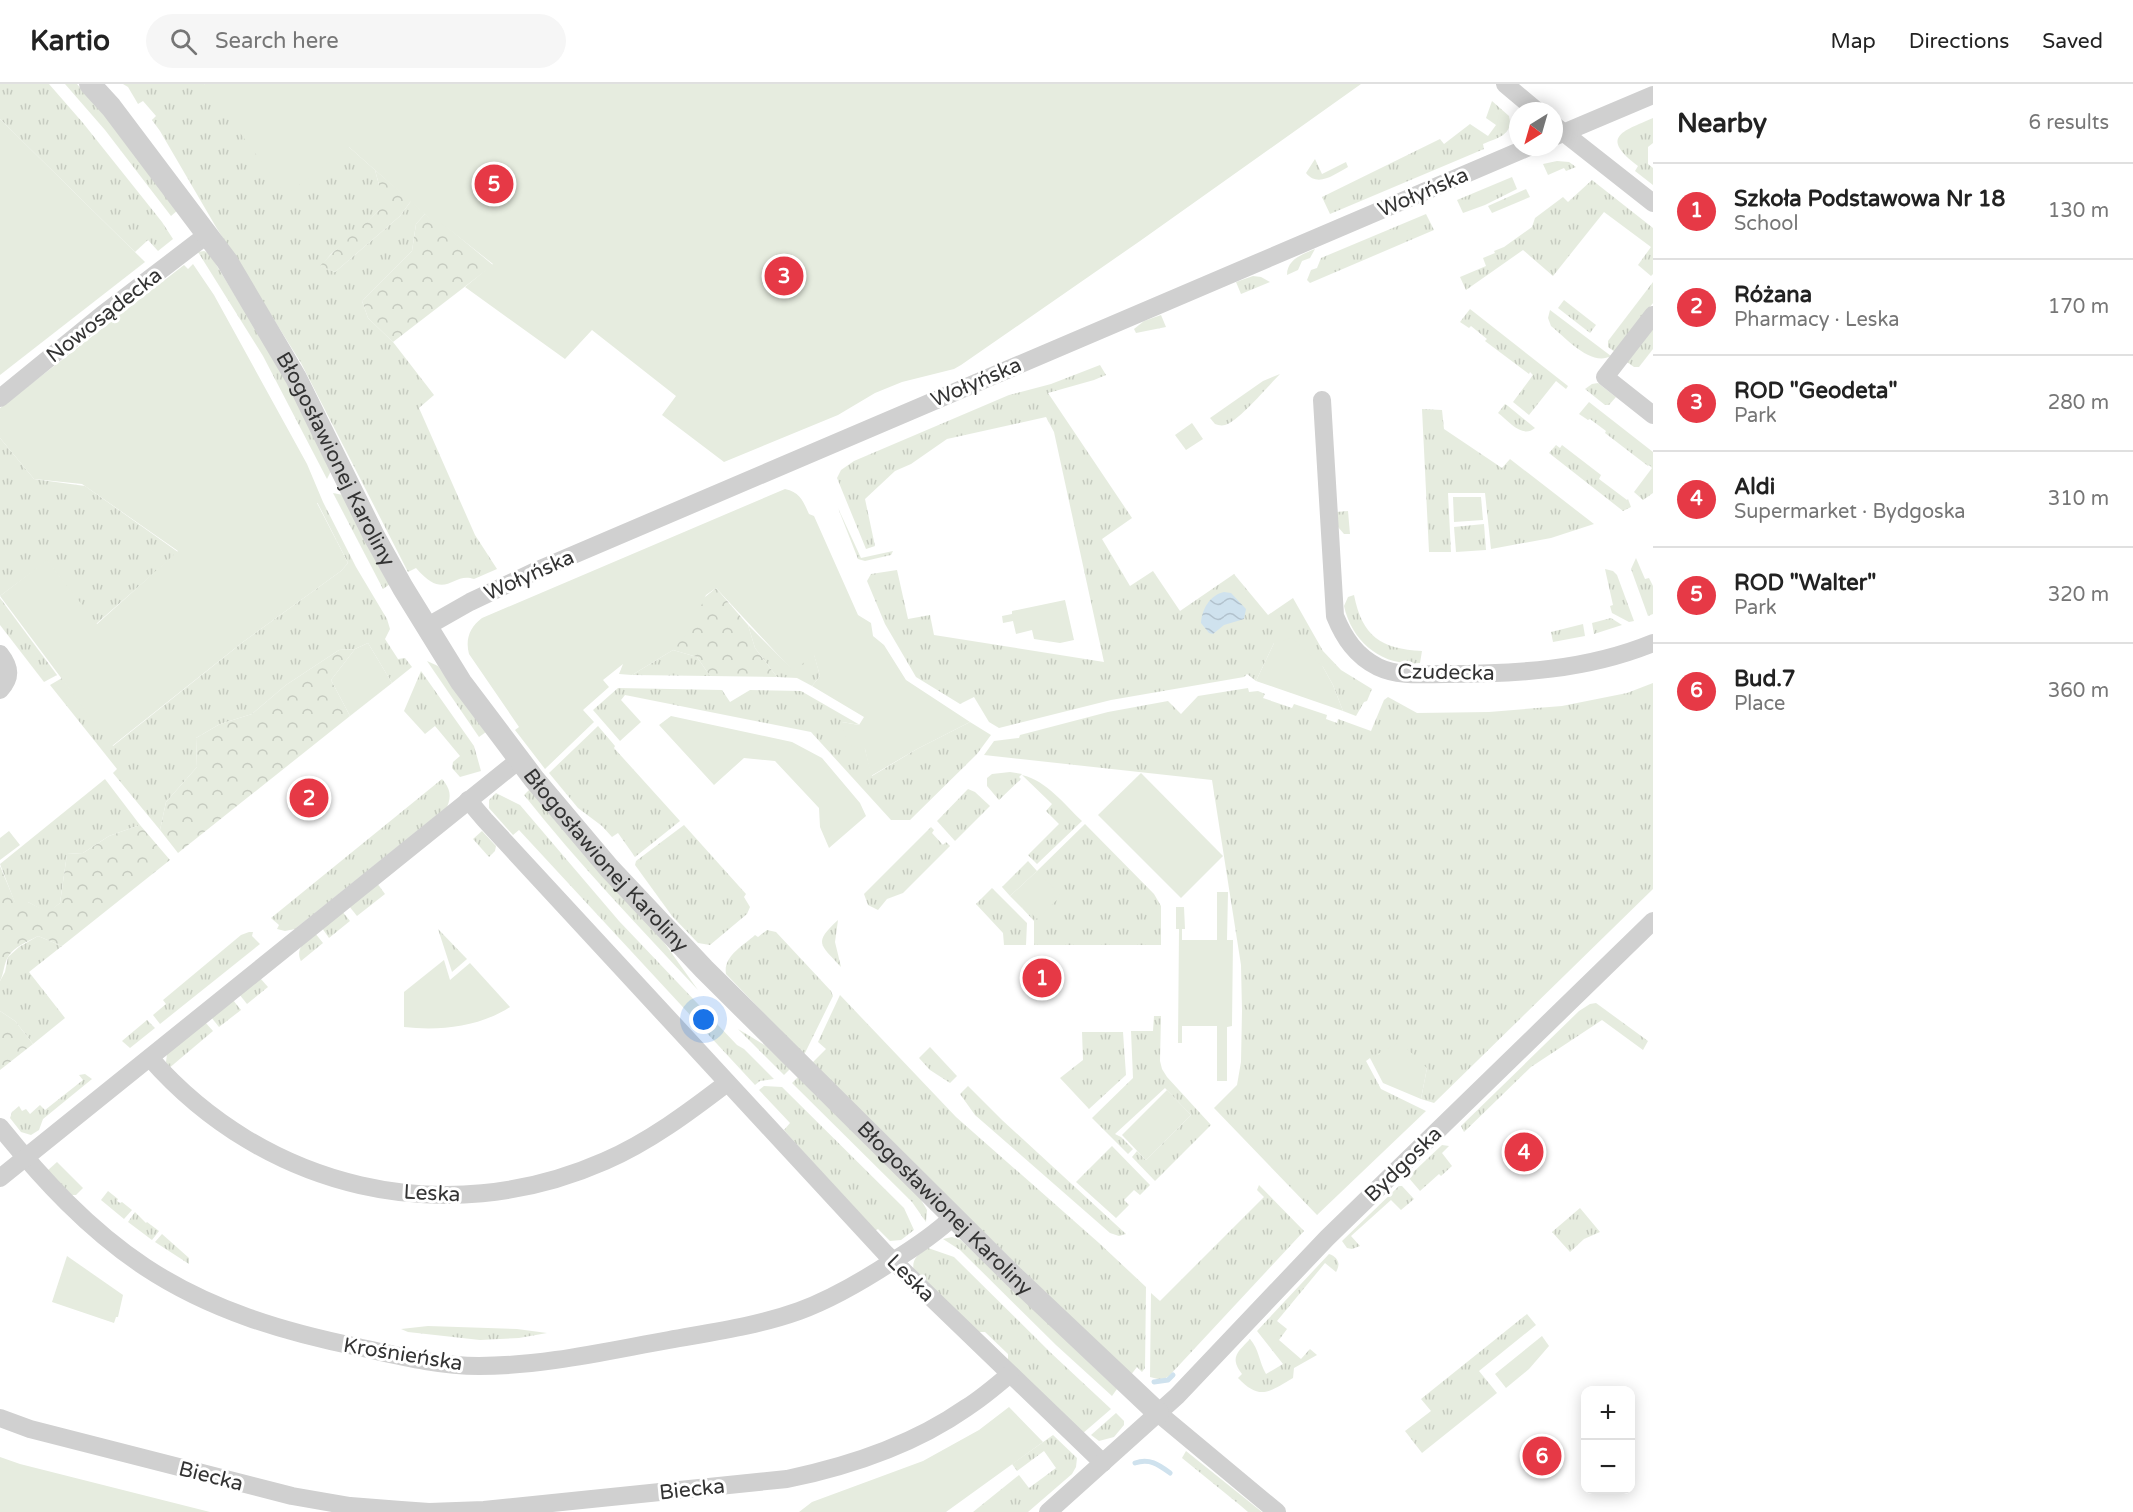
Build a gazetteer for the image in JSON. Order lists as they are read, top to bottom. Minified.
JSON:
{"streets":{"street":["Wołyńska","Nowosądecka","Błogosławionej Karoliny","Czudecka","Bydgoska","Leska","Krośnieńska","Biecka"]},"crossings":[["Wołyńska","Błogosławionej Karoliny"],["Nowosądecka","Błogosławionej Karoliny"],["Błogosławionej Karoliny","Bydgoska"],["Błogosławionej Karoliny","Krośnieńska"],["Bydgoska","Leska"],["Leska","Krośnieńska"],["Leska","Biecka"]],"north":"bottom left","page":{"header":"Kartio","search":"Search here","nav":["Map","Directions","Saved"],"heading":["Nearby","6 results"],"pins":["5","3","2","1","4","6"],"list":[{"mark":"1","name":"Szkoła Podstawowa Nr 18","note":"School","value":"130 m"},{"mark":"2","name":"Różana","note":"Pharmacy · Leska","value":"170 m"},{"mark":"3","name":"ROD \"Geodeta\"","note":"Park","value":"280 m"},{"mark":"4","name":"Aldi","note":"Supermarket · Bydgoska","value":"310 m"},{"mark":"5","name":"ROD \"Walter\"","note":"Park","value":"320 m"},{"mark":"6","name":"Bud.7","note":"Place","value":"360 m"}],"map_buttons":["+","−"]}}
